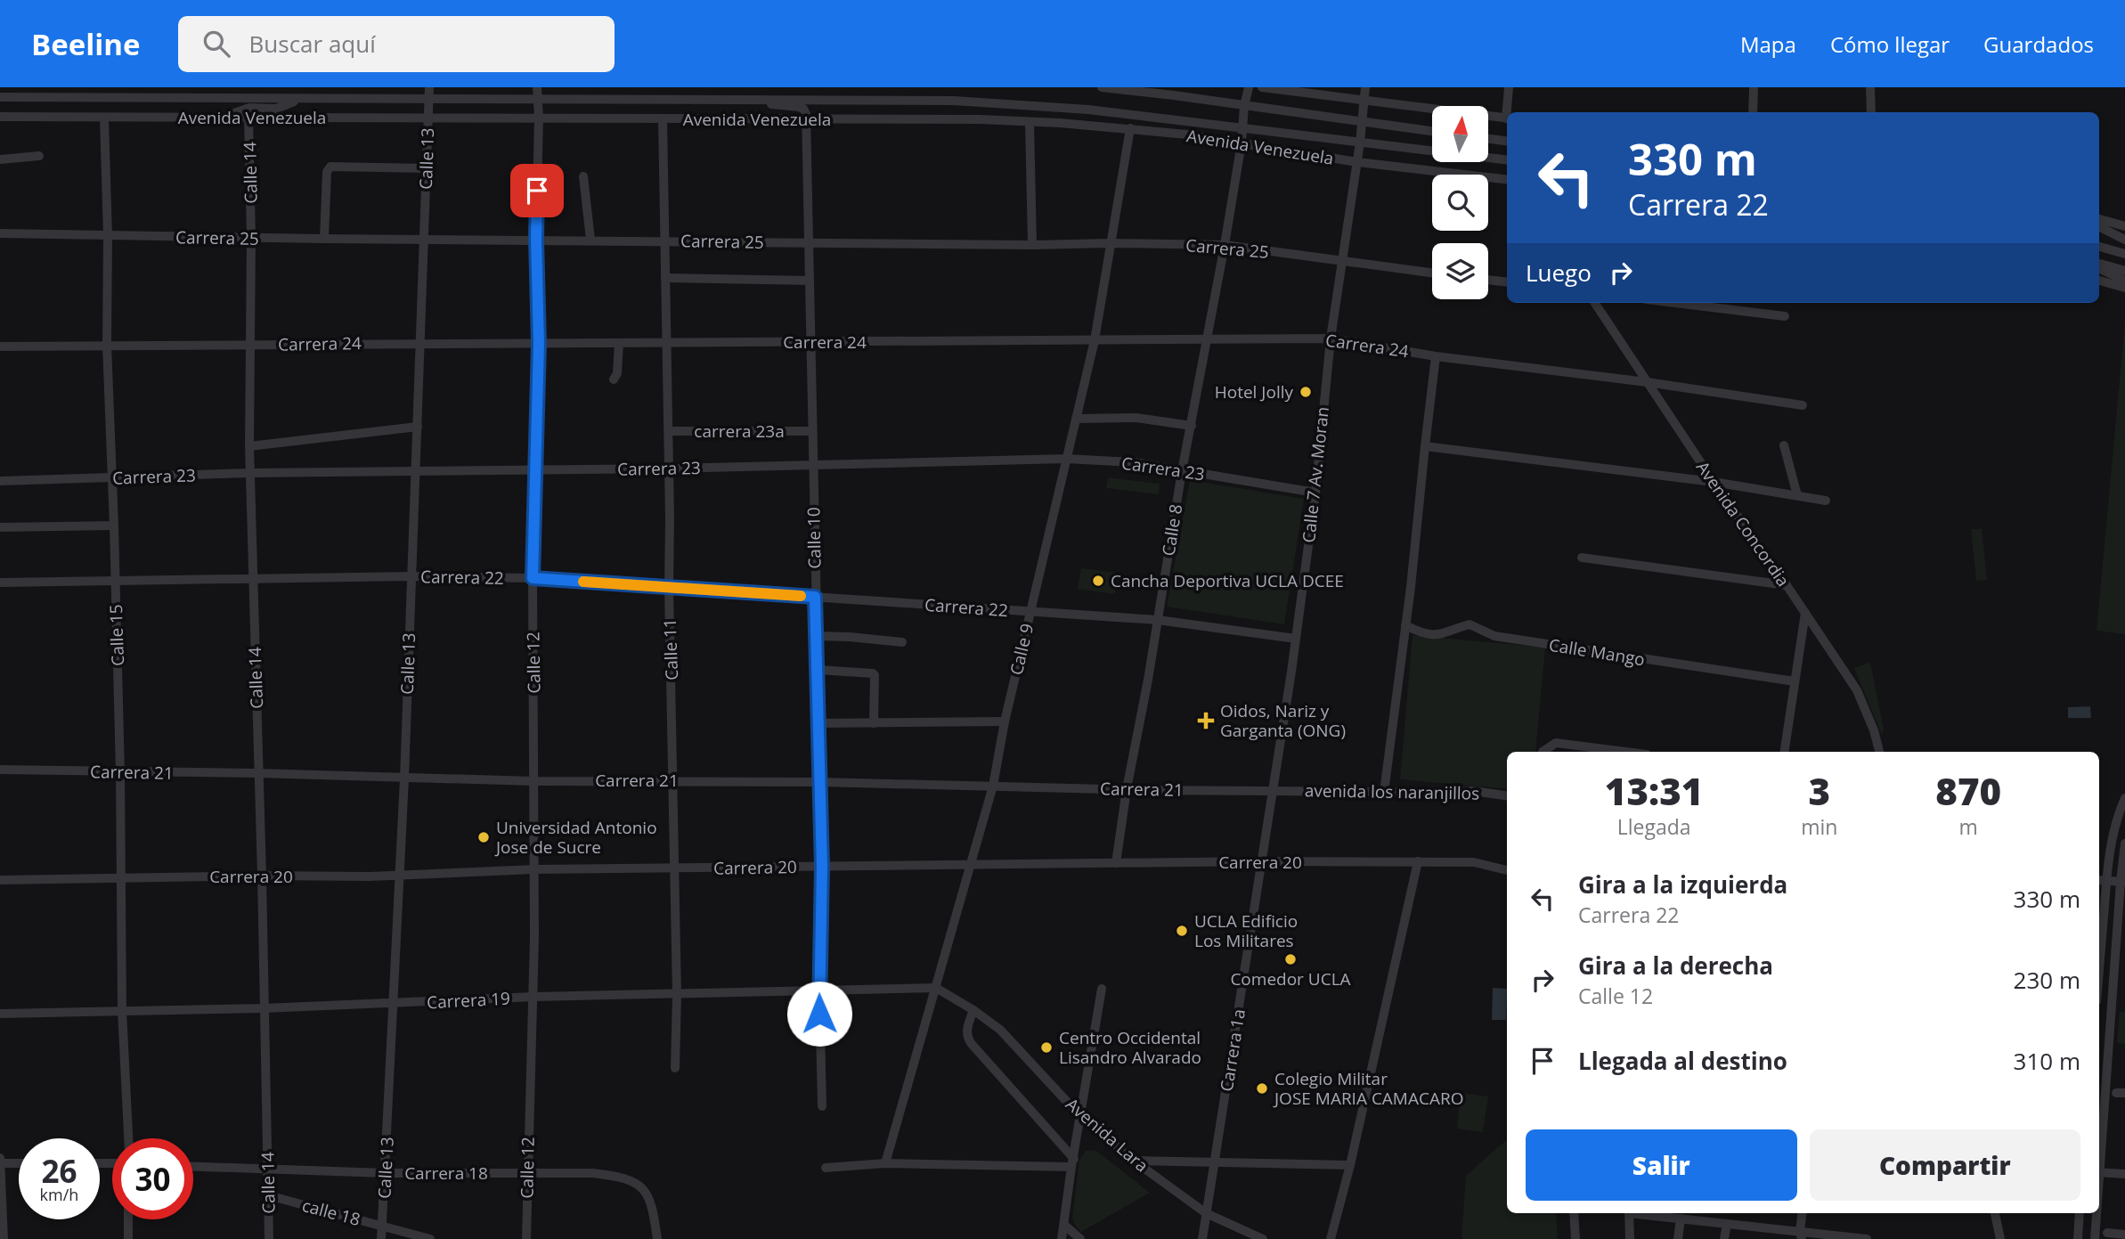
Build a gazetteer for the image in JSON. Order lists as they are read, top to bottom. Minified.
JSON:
{"streets":{"street":["Avenida Venezuela","Calle 13","Calle 14","Carrera 25","Carrera 24","carrera 23a","Carrera 23","Calle 7 Av. Moran","Avenida Concordia","Calle 8","Calle 10","Carrera 22","Calle 15","Calle 11","Calle 9","Calle Mango","Calle 12","Carrera 21","avenida los naranjillos","Carrera 20","Carrera 19","Carrera 1a","Avenida Lara","Carrera 18","calle 18"]},"crossings":[["Avenida Venezuela","Calle 13"],["Avenida Venezuela","Calle 14"],["Avenida Venezuela","Calle 7 Av. Moran"],["Avenida Venezuela","Calle 8"],["Avenida Venezuela","Calle 10"],["Avenida Venezuela","Calle 15"],["Avenida Venezuela","Calle 11"],["Avenida Venezuela","Calle 9"],["Avenida Venezuela","Calle 12"],["Calle 13","Carrera 25"],["Calle 13","Carrera 24"],["Calle 13","Carrera 23"],["Calle 13","Carrera 22"],["Calle 13","Carrera 21"],["Calle 13","Carrera 20"],["Calle 13","Carrera 19"],["Calle 13","Carrera 18"],["Calle 13","calle 18"],["Calle 14","Carrera 25"],["Calle 14","Carrera 24"],["Calle 14","Carrera 23"],["Calle 14","Carrera 22"],["Calle 14","Carrera 21"],["Calle 14","Carrera 20"],["Calle 14","Carrera 19"],["Calle 14","Carrera 18"],["Calle 14","calle 18"],["Carrera 25","Calle 7 Av. Moran"],["Carrera 25","Calle 8"],["Carrera 25","Calle 10"],["Carrera 25","Calle 15"],["Carrera 25","Calle 11"],["Carrera 25","Calle 9"],["Carrera 25","Calle 12"],["Carrera 24","Calle 7 Av. Moran"],["Carrera 24","Avenida Concordia"],["Carrera 24","Calle 8"],["Carrera 24","Calle 10"],["Carrera 24","Calle 15"],["Carrera 24","Calle 11"],["Carrera 24","Calle 9"],["Carrera 24","Calle 12"],["carrera 23a","Calle 10"],["carrera 23a","Calle 11"],["Carrera 23","Calle 7 Av. Moran"],["Carrera 23","Calle 8"],["Carrera 23","Calle 10"],["Carrera 23","Calle 15"],["Carrera 23","Calle 11"],["Carrera 23","Calle 9"],["Carrera 23","Calle 12"],["Calle 7 Av. Moran","Carrera 22"],["Calle 7 Av. Moran","Carrera 21"],["Calle 7 Av. Moran","avenida los naranjillos"],["Calle 7 Av. Moran","Carrera 20"],["Calle 7 Av. Moran","Carrera 1a"],["Calle 8","Carrera 22"],["Calle 8","Carrera 21"],["Calle 8","Carrera 20"],["Calle 10","Carrera 22"],["Calle 10","Carrera 21"],["Calle 10","Carrera 20"],["Calle 10","Carrera 19"],["Carrera 22","Calle 15"],["Carrera 22","Calle 11"],["Carrera 22","Calle 9"],["Carrera 22","Calle 12"],["Calle 15","Carrera 21"],["Calle 15","Carrera 20"],["Calle 15","Carrera 19"],["Calle 11","Carrera 21"],["Calle 11","Carrera 20"],["Calle 11","Carrera 19"],["Calle 9","Carrera 21"],["Calle 9","Carrera 20"],["Calle 9","Carrera 19"],["Calle 9","Avenida Lara"],["Calle 12","Carrera 21"],["Calle 12","Carrera 20"],["Calle 12","Carrera 19"],["Calle 12","Carrera 18"],["Carrera 21","avenida los naranjillos"],["Carrera 20","Carrera 1a"],["Carrera 19","Avenida Lara"],["Carrera 1a","Avenida Lara"]],"places":{"other":["Hotel Jolly","Cancha Deportiva UCLA DCEE","Universidad Antonio Jose de Sucre","UCLA Edificio Los Militares","Comedor UCLA","Centro Occidental Lisandro Alvarado","Colegio Militar JOSE MARIA CAMACARO"],"health":["Oidos, Nariz y Garganta (ONG)"]},"north":"top","page":{"header":"Beeline","search":"Buscar aquí","nav":["Mapa","Cómo llegar","Guardados"],"turn":["330 m","Carrera 22"],"then":"Luego","eta":["13:31","Llegada","3","min","870","m"],"list":[{"name":"Gira a la izquierda","note":"Carrera 22","value":"330 m"},{"name":"Gira a la derecha","note":"Calle 12","value":"230 m"},{"name":"Llegada al destino","value":"310 m"}],"buttons":["Salir","Compartir"],"speed":"26 km/h","limit":"30"}}
